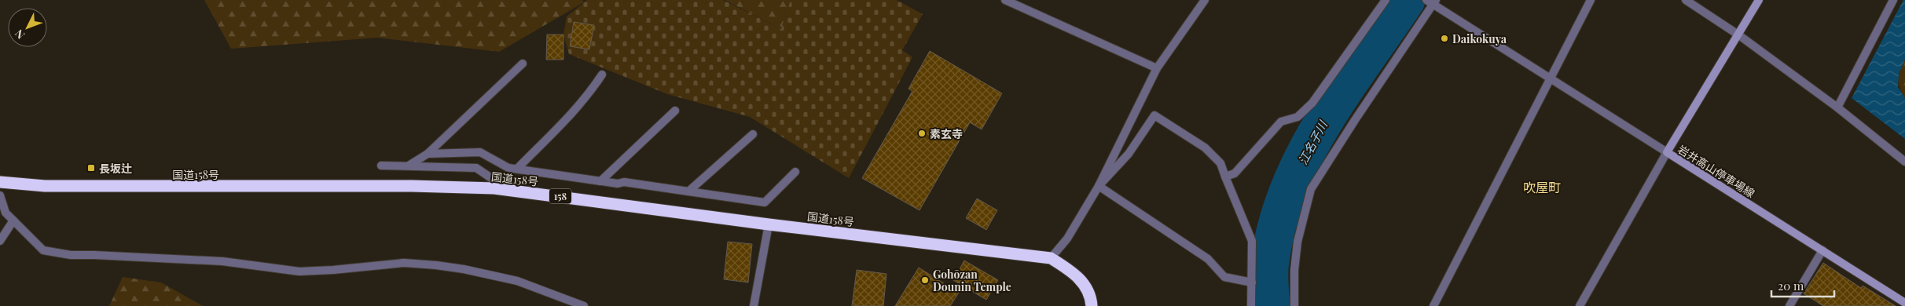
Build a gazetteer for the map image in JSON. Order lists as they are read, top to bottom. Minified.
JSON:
{"streets":{"highway":["国道158号","158"],"main road":["岩井高山停車場線"]},"districts":["吹屋町"],"water":["江名子川"],"places":{"other":["Daikokuya","素玄寺","Gohōzan Dounin Temple"],"transit":["長坂辻"]},"scale_bar":"20 m","north":"bottom left"}
